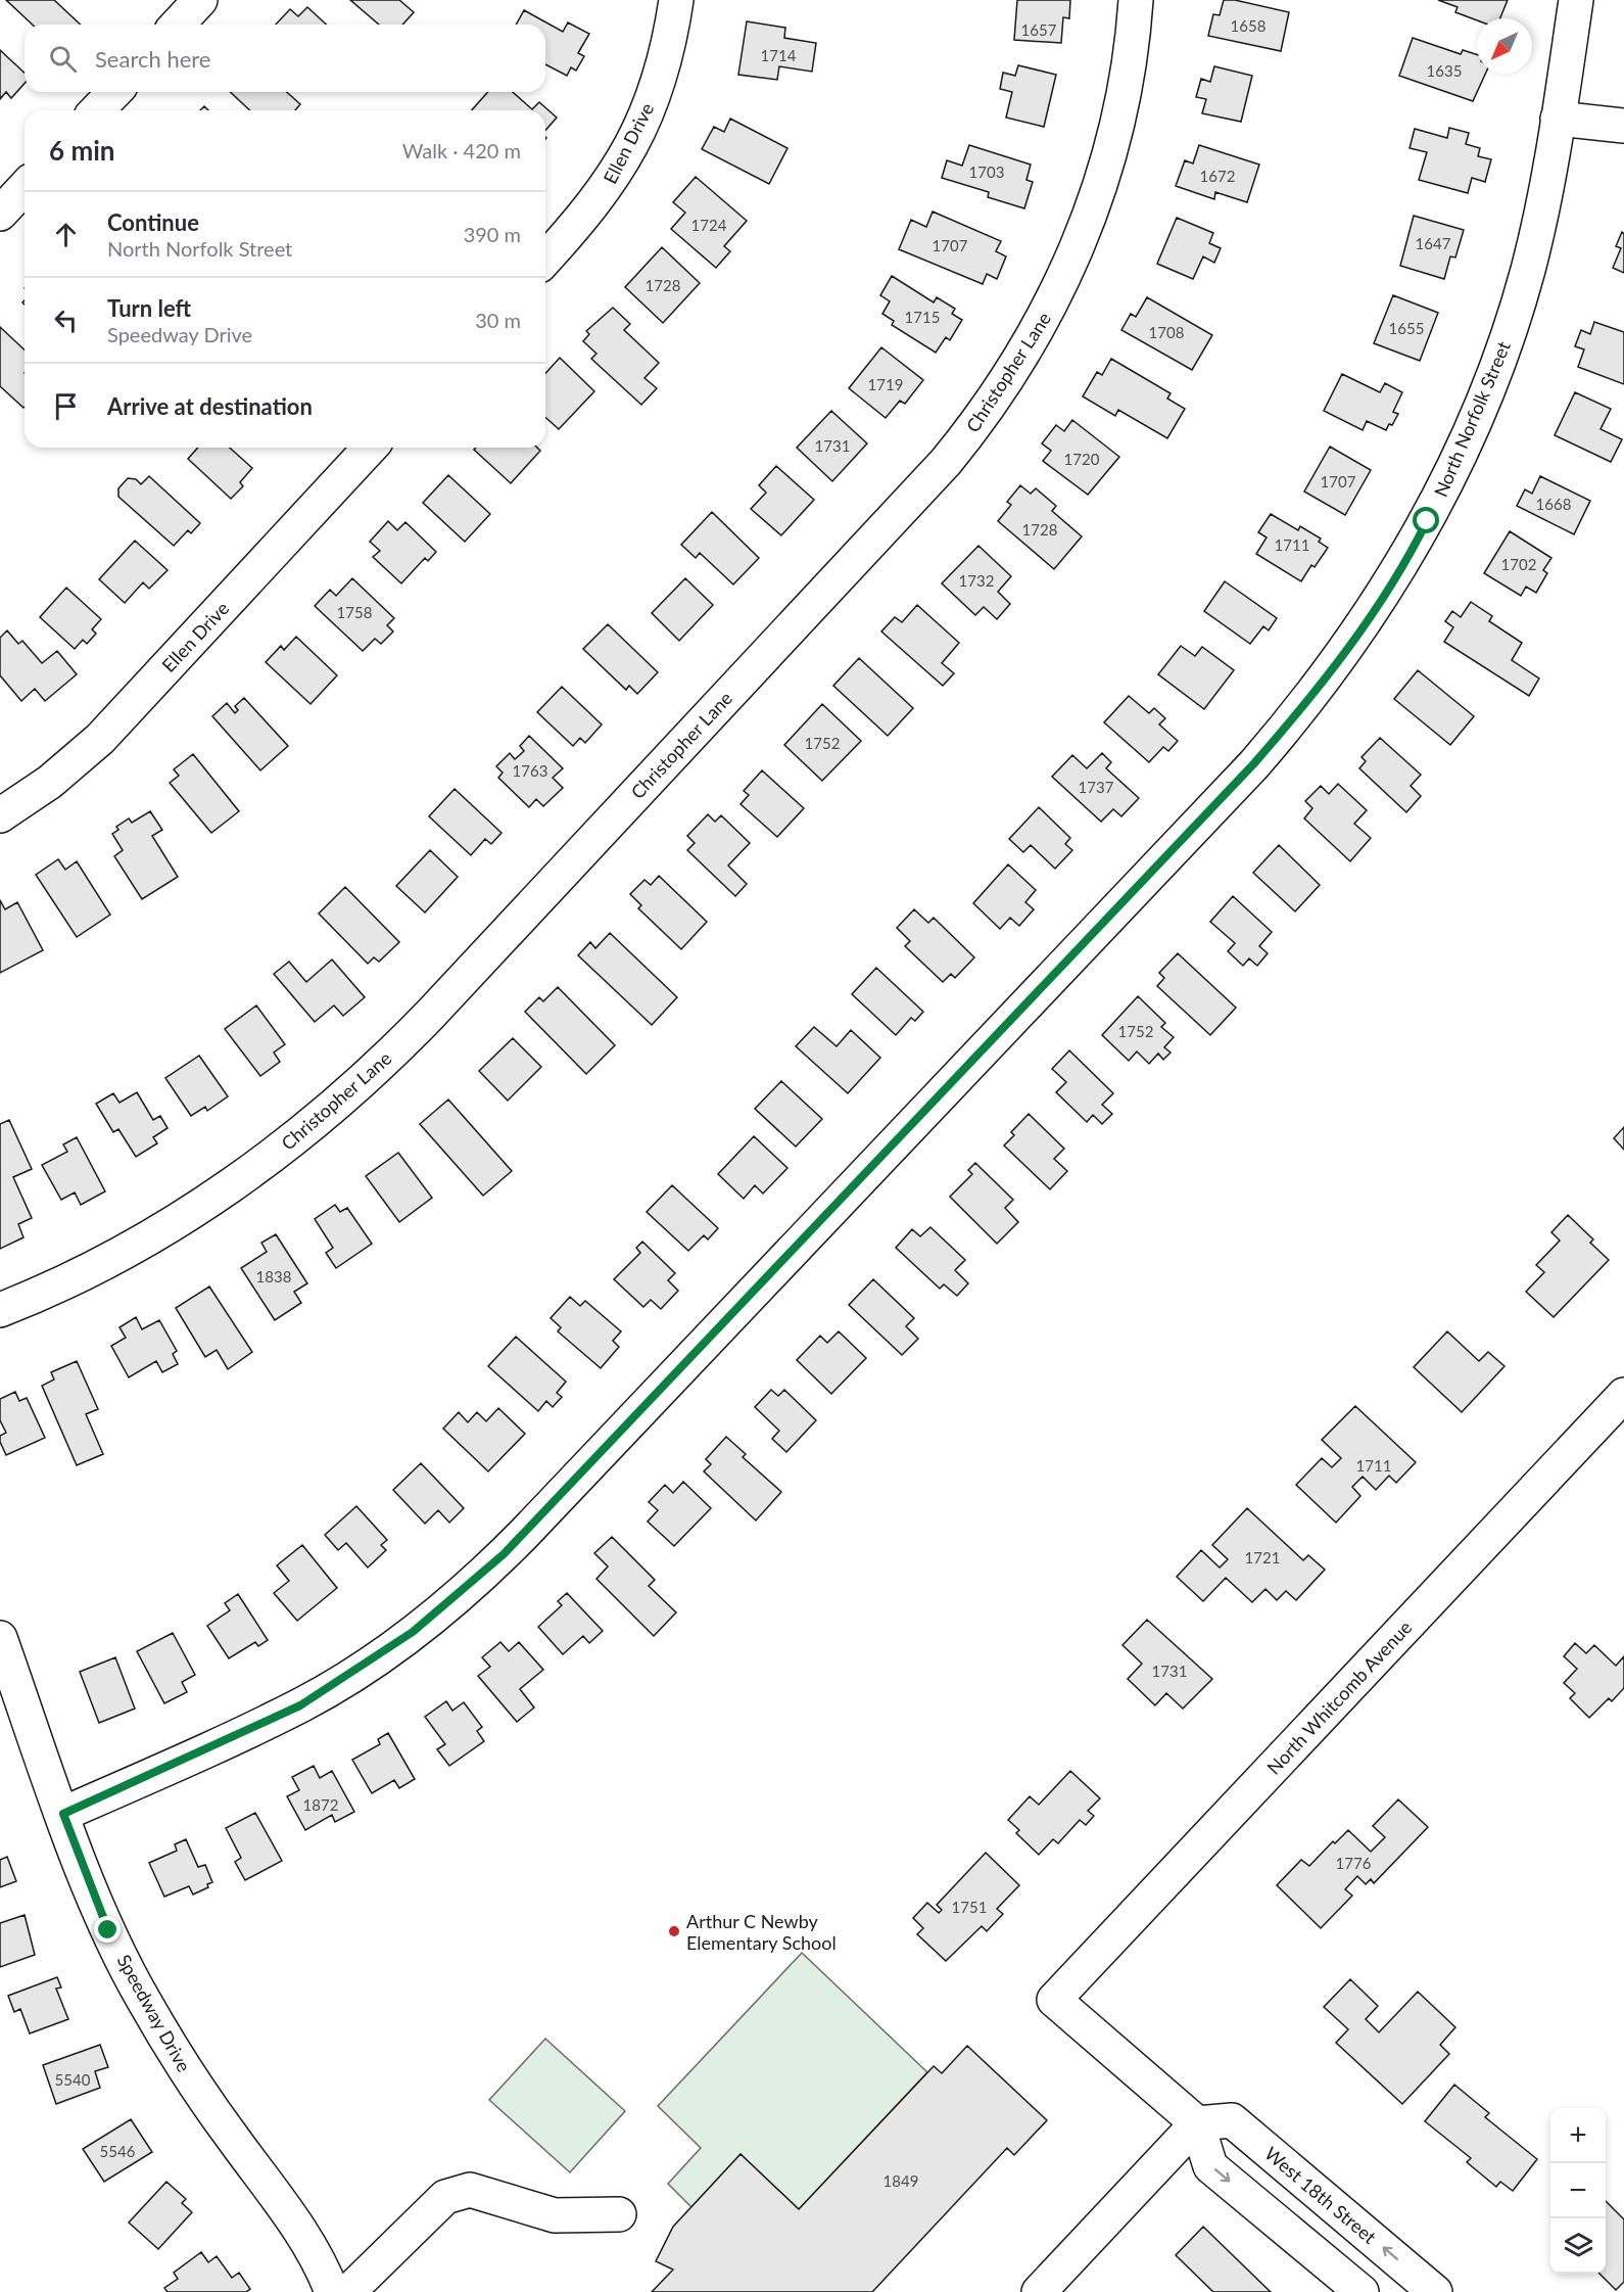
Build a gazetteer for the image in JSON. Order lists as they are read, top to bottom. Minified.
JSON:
{"streets":{"street":["Ellen Drive","Christopher Lane","North Norfolk Street","North Whitcomb Avenue","Speedway Drive","West 18th Street"]},"crossings":[["North Norfolk Street","Speedway Drive"],["North Whitcomb Avenue","West 18th Street"]],"places":["Arthur C Newby Elementary School"],"house_numbers":["1658","1657","1714","1635","1703","1672","1724","1647","1707","1728","1715","1655","1708","1719","1731","1720","1707","1668","1728","1711","1702","1732","1758","1752","1763","1737","1752","1838","1711","1721","1731","1872","1776","1751","5540","5546","1849"],"north":"bottom left","page":{"search":"Search here","heading":["6 min","Walk · 420 m"],"list":[["Continue","North Norfolk Street","390 m"],["Turn left","Speedway Drive","30 m"],"Arrive at destination"],"map_buttons":["+","−"]}}
